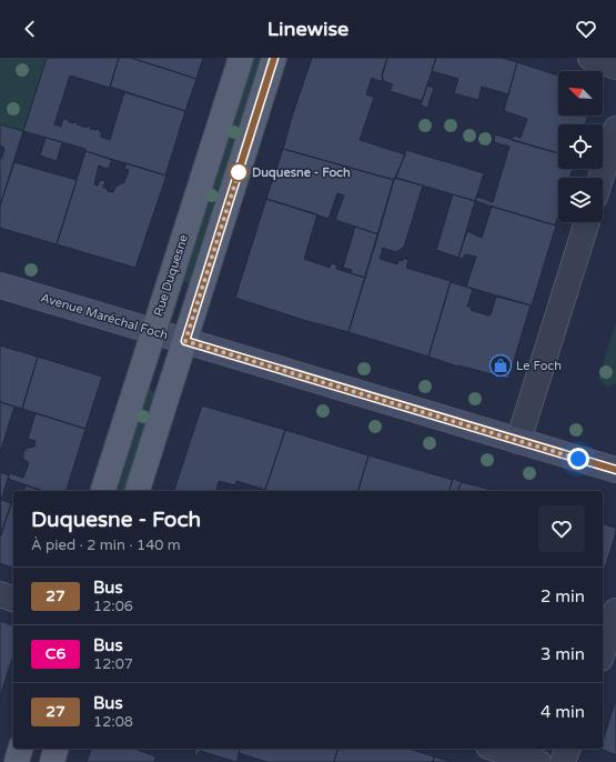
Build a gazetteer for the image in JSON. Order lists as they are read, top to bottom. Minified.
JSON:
{"streets":{"main road":["Rue Duquesne","Avenue Maréchal Foch"]},"crossings":[["Rue Duquesne","Avenue Maréchal Foch"]],"places":{"other":["Duquesne - Foch"],"shop":["Le Foch"]},"lines":["bus line 27"],"north":"top left","page":{"header":"Linewise","heading":["Duquesne - Foch","À pied · 2 min · 140 m"],"list":[{"mark":"27","name":"Bus","note":"12:06","value":"2 min"},{"mark":"C6","name":"Bus","note":"12:07","value":"3 min"},{"mark":"27","name":"Bus","note":"12:08","value":"4 min"}]}}
